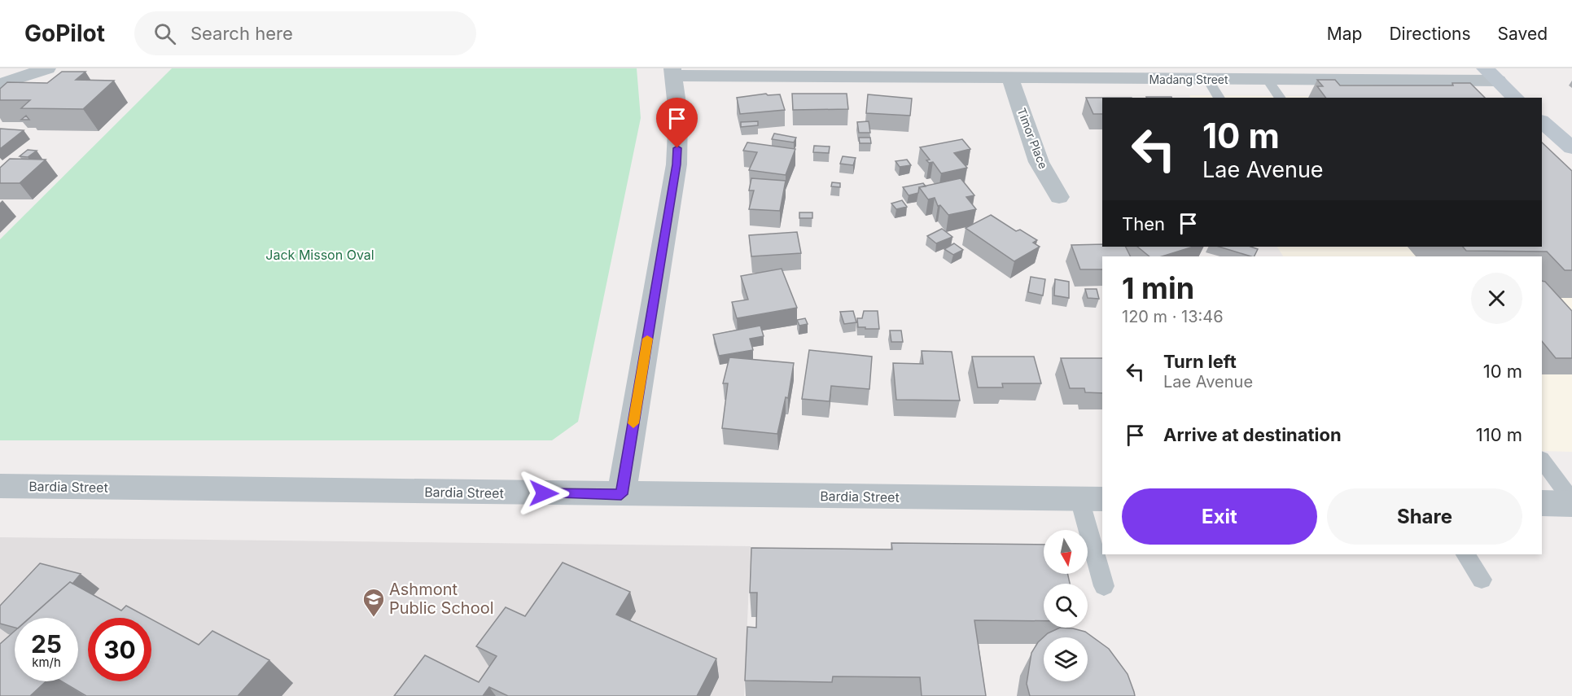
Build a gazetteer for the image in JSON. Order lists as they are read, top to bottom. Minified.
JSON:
{"streets":{"street":["Madang Street","Timor Place","Bardia Street"]},"crossings":[["Madang Street","Timor Place"]],"parks":["Jack Misson Oval"],"places":{"school or university":["Ashmont Public School"]},"north":"bottom","page":{"header":"GoPilot","search":"Search here","nav":["Map","Directions","Saved"],"turn":["10 m","Lae Avenue"],"then":"Then","heading":["1 min","120 m · 13:46"],"list":[{"name":"Turn left","note":"Lae Avenue","value":"10 m"},{"name":"Arrive at destination","value":"110 m"}],"buttons":["Exit","Share"],"speed":"25 km/h","limit":"30"}}
